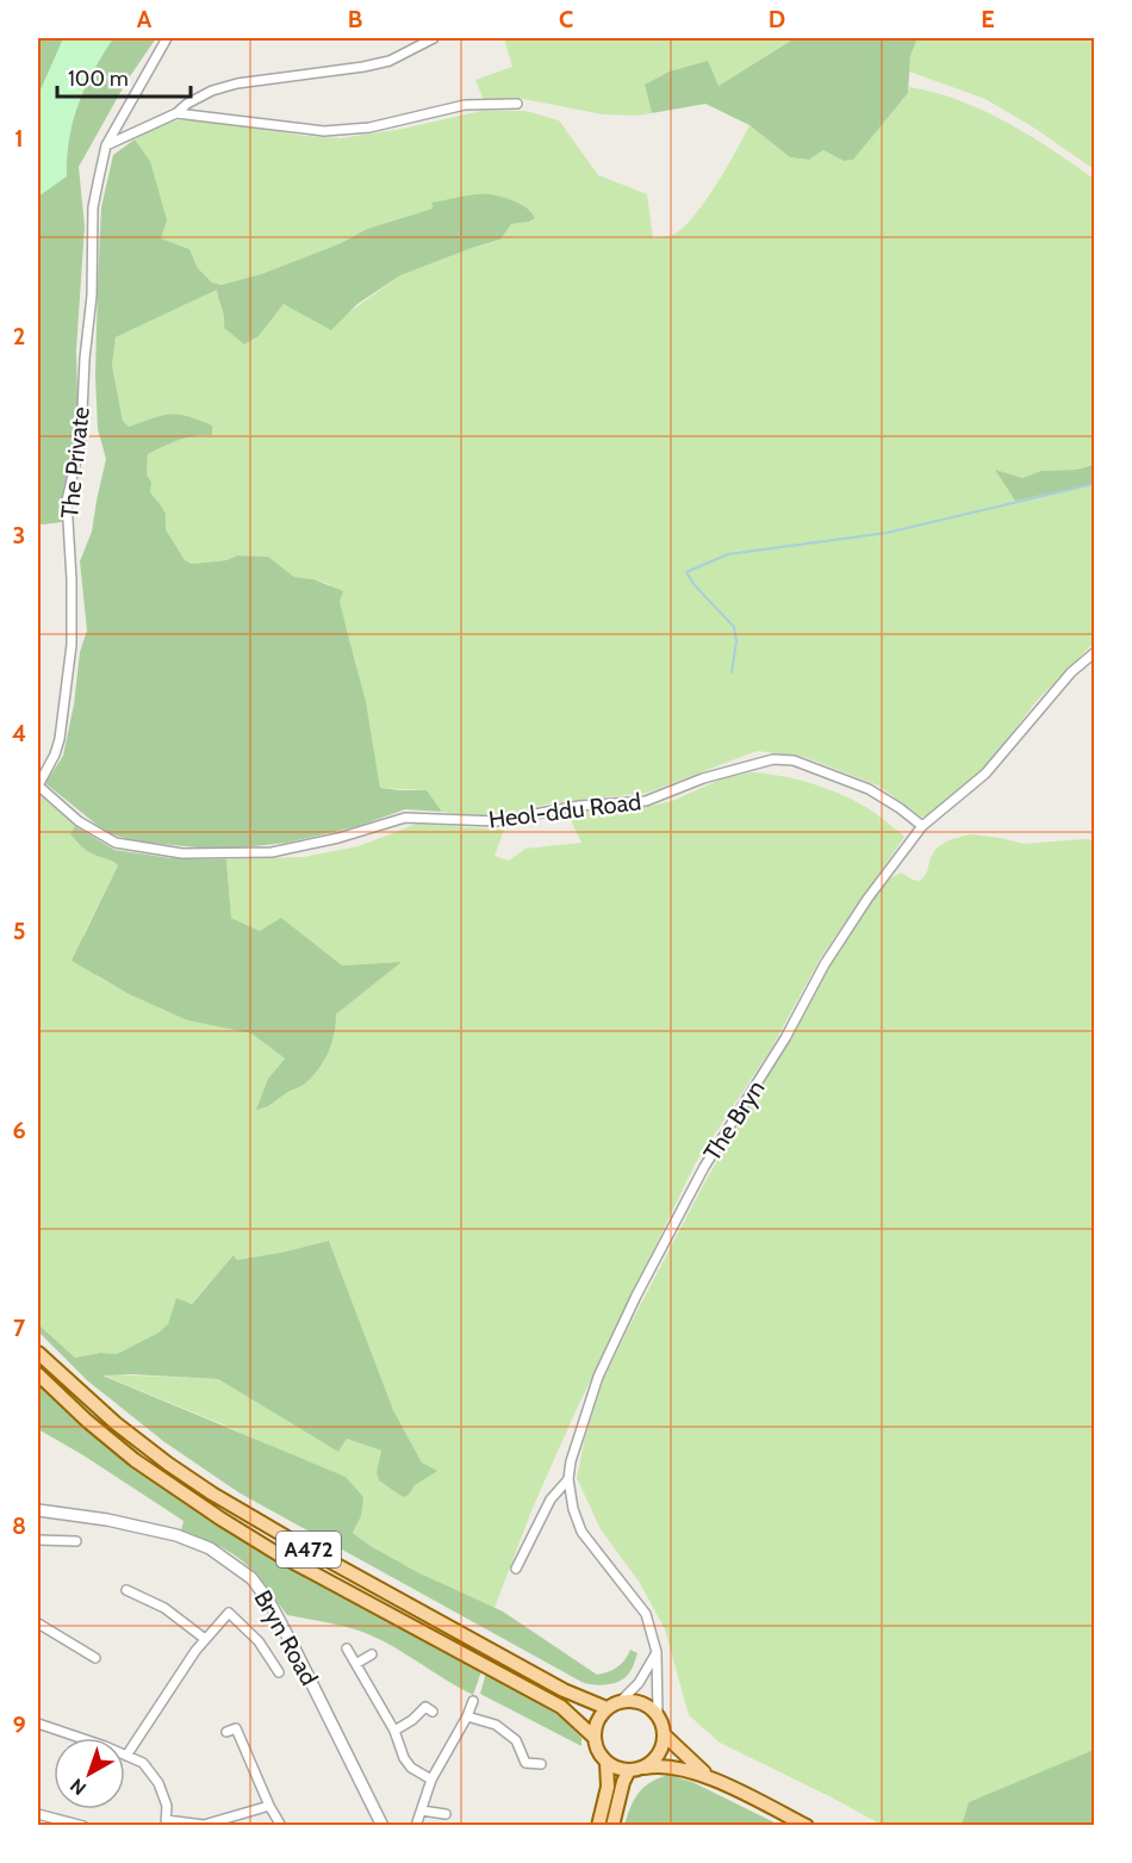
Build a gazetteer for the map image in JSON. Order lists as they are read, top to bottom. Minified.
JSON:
{"streets":{"main road":["A472"],"street":["The Private","Heol-ddu Road","The Bryn","Bryn Road"]},"crossings":[["The Private","Heol-ddu Road"],["Heol-ddu Road","The Bryn"],["The Bryn","A472"]],"scale_bar":"100 m","north":"bottom left","grid":{"columns":["A","B","C","D","E"],"rows":["1","2","3","4","5","6","7","8","9"]}}
